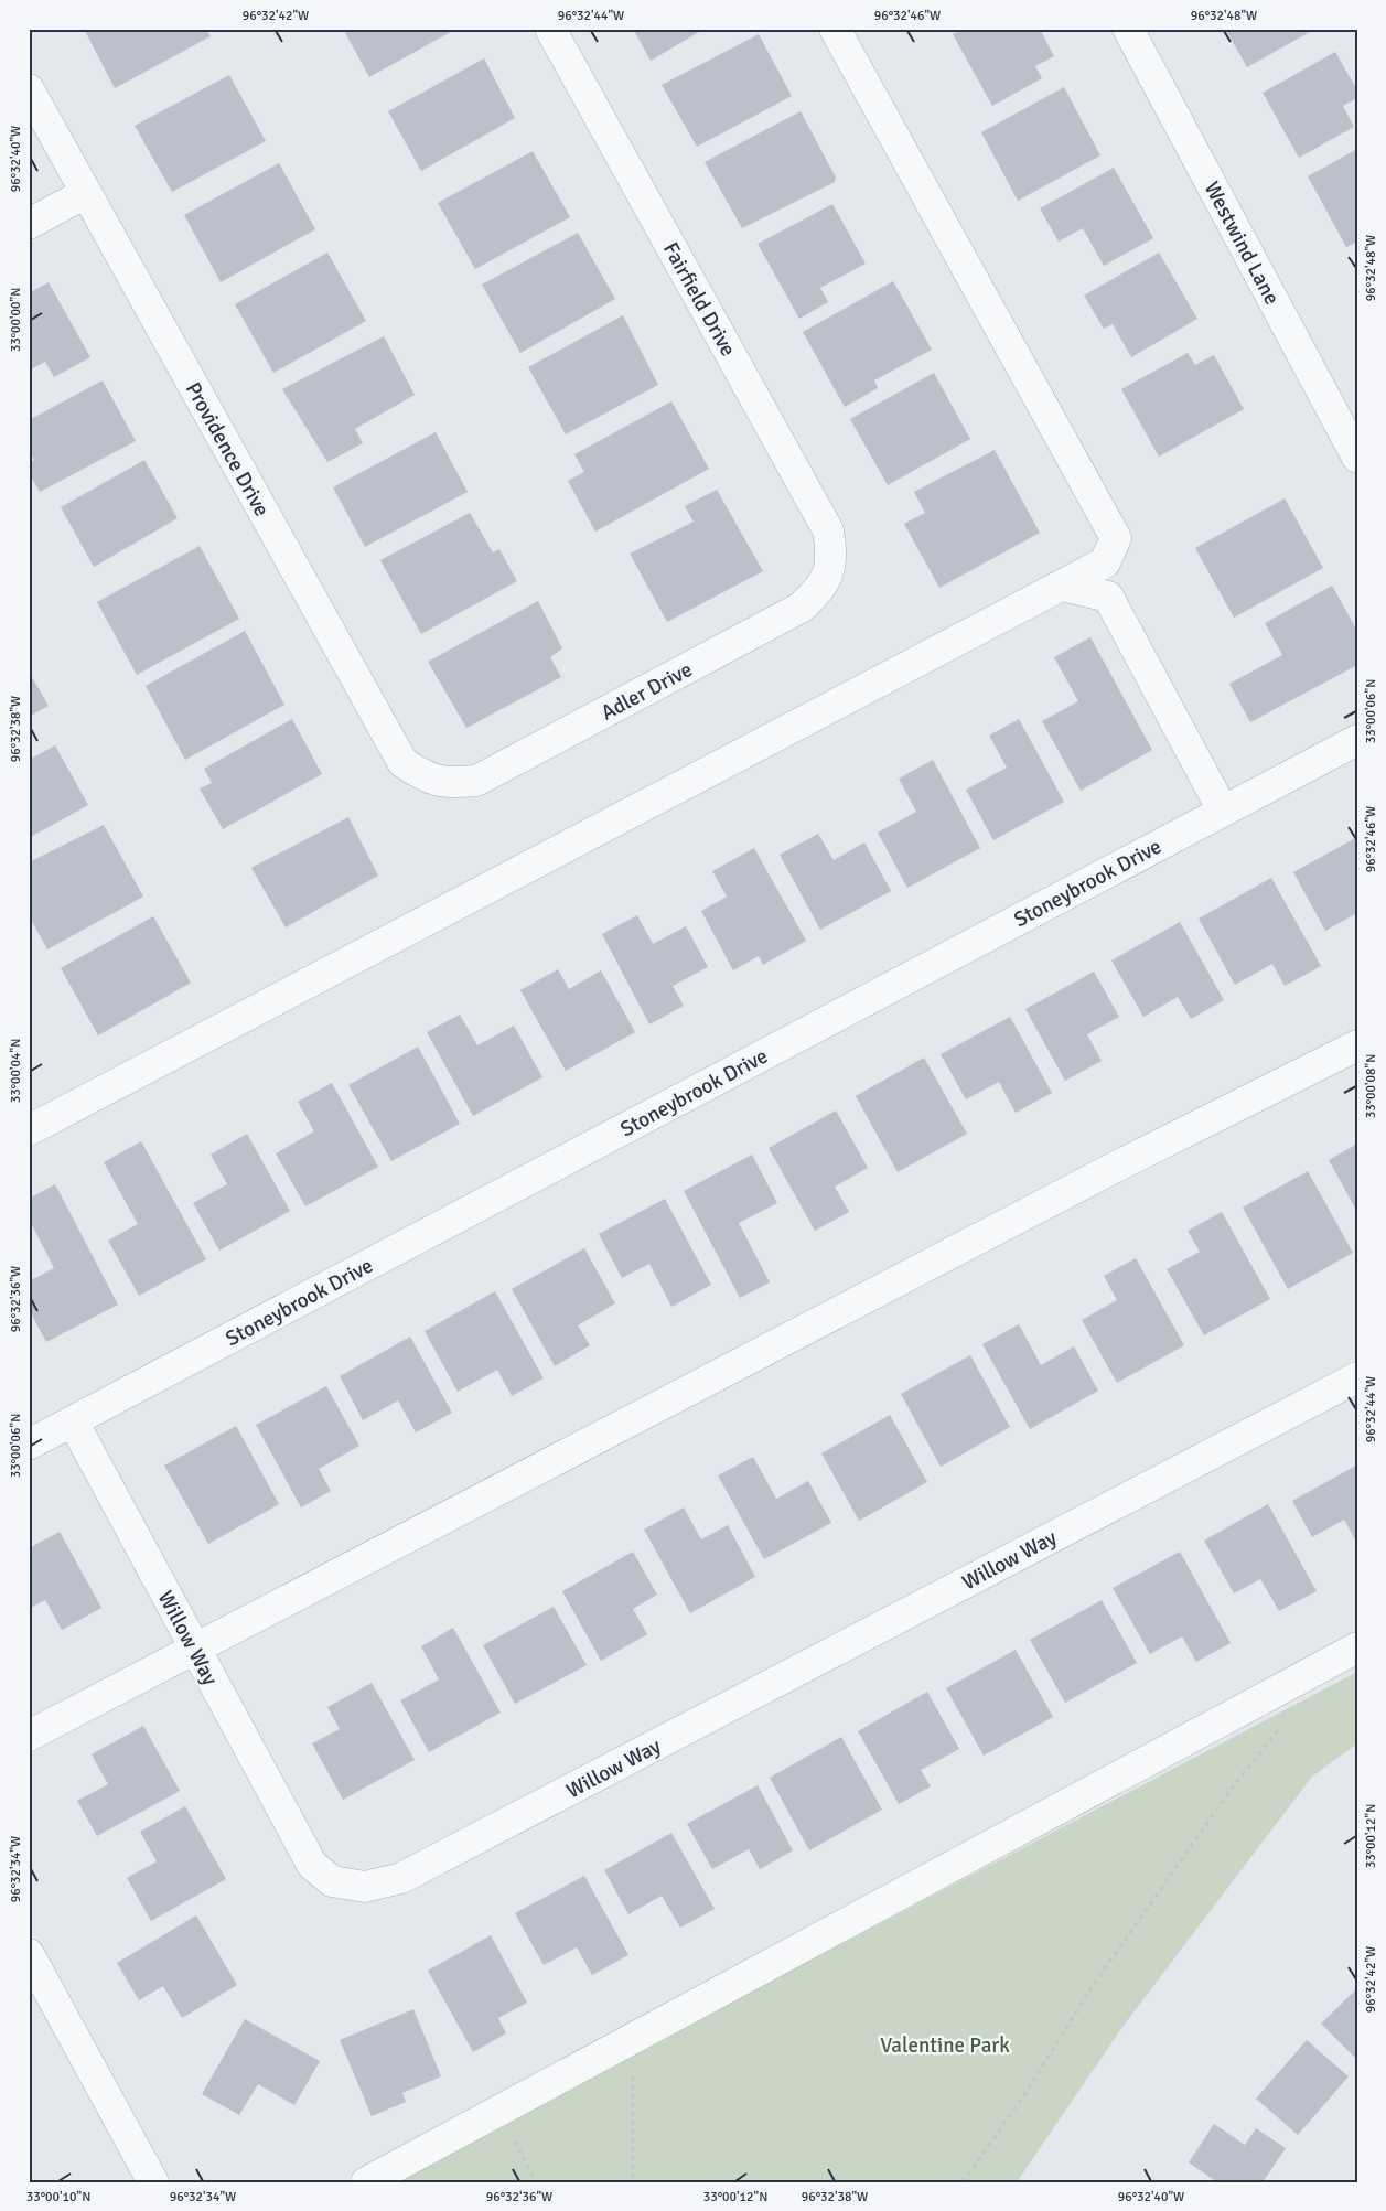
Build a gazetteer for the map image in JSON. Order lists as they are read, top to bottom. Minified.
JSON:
{"streets":{"street":["Westwind Lane","Fairfield Drive","Providence Drive","Adler Drive","Stoneybrook Drive","Willow Way"]},"crossings":[["Fairfield Drive","Adler Drive"],["Providence Drive","Adler Drive"],["Stoneybrook Drive","Willow Way"]],"parks":["Valentine Park"],"coordinates":["96°32'42\"W","96°32'44\"W","96°32'46\"W","96°32'48\"W","96°32'40\"W","33°00'00\"N","33°00'06\"N","96°32'38\"W","33°00'04\"N","33°00'08\"N","96°32'36\"W","33°00'12\"N","96°32'34\"W","33°00'10\"N"]}
